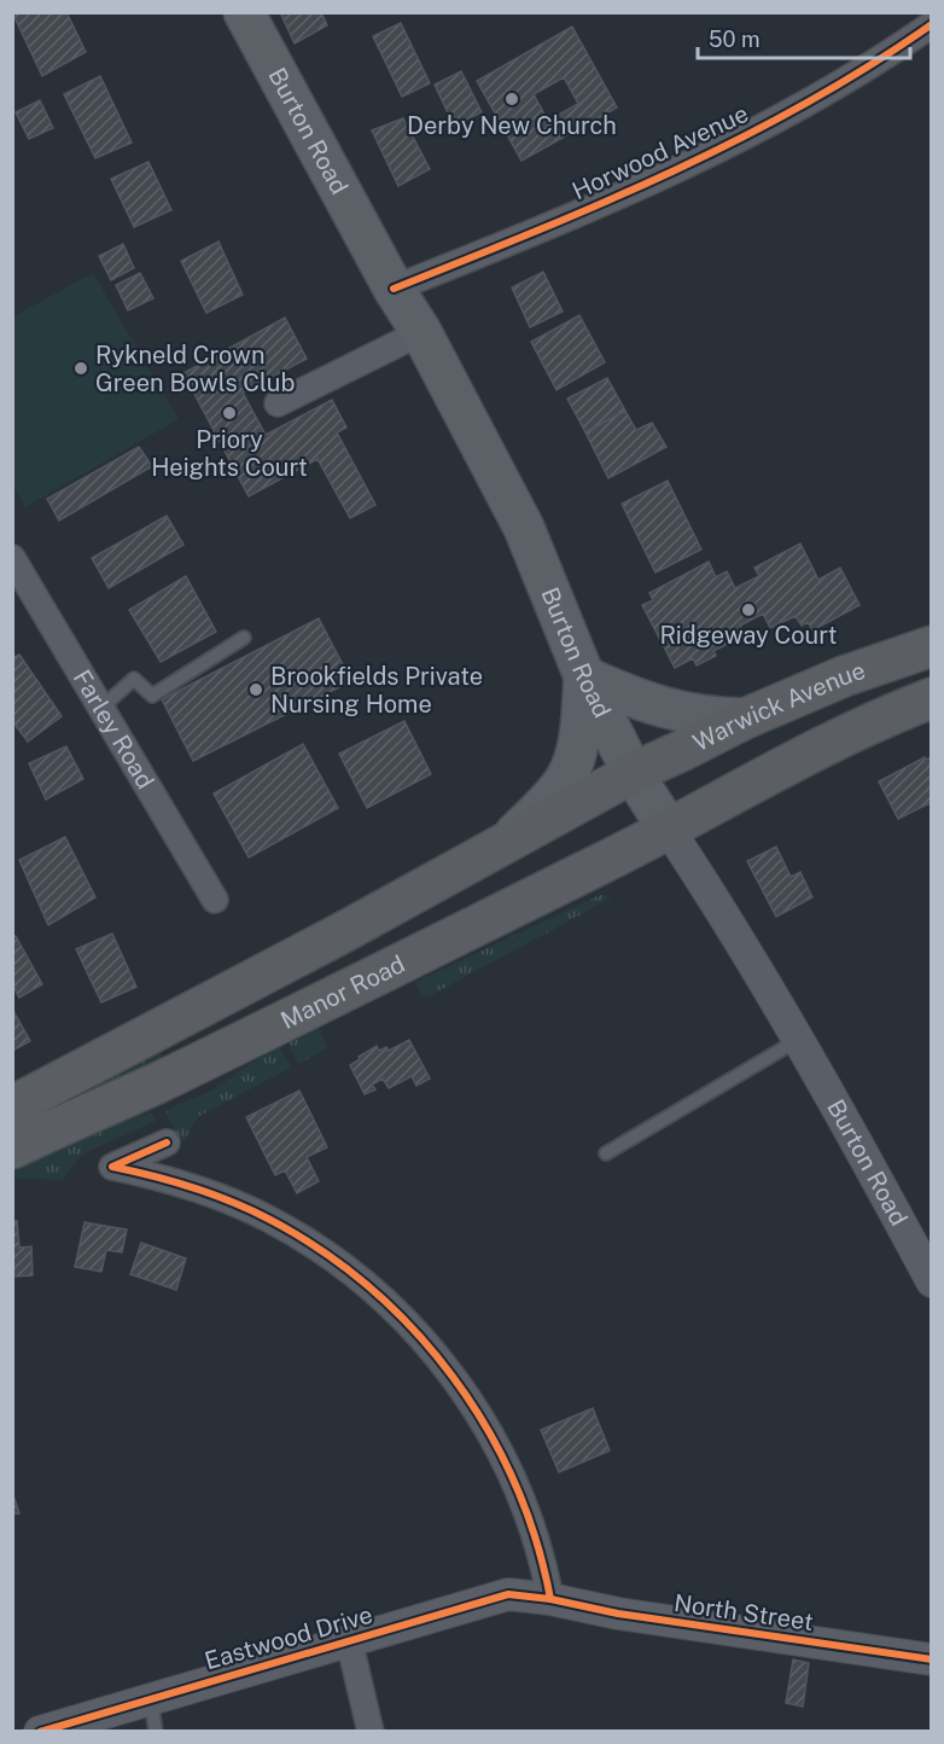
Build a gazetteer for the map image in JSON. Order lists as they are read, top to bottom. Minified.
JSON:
{"streets":{"highway":["Warwick Avenue","Manor Road"],"main road":["Burton Road"],"street":["Horwood Avenue","Farley Road","North Street","Eastwood Drive"]},"crossings":[["Burton Road","Horwood Avenue"],["Burton Road","Warwick Avenue"],["Burton Road","Manor Road"],["Warwick Avenue","Manor Road"],["North Street","Eastwood Drive"]],"places":["Derby New Church","Rykneld Crown Green Bowls Club","Priory Heights Court","Ridgeway Court","Brookfields Private Nursing Home"],"scale_bar":"50 m"}
